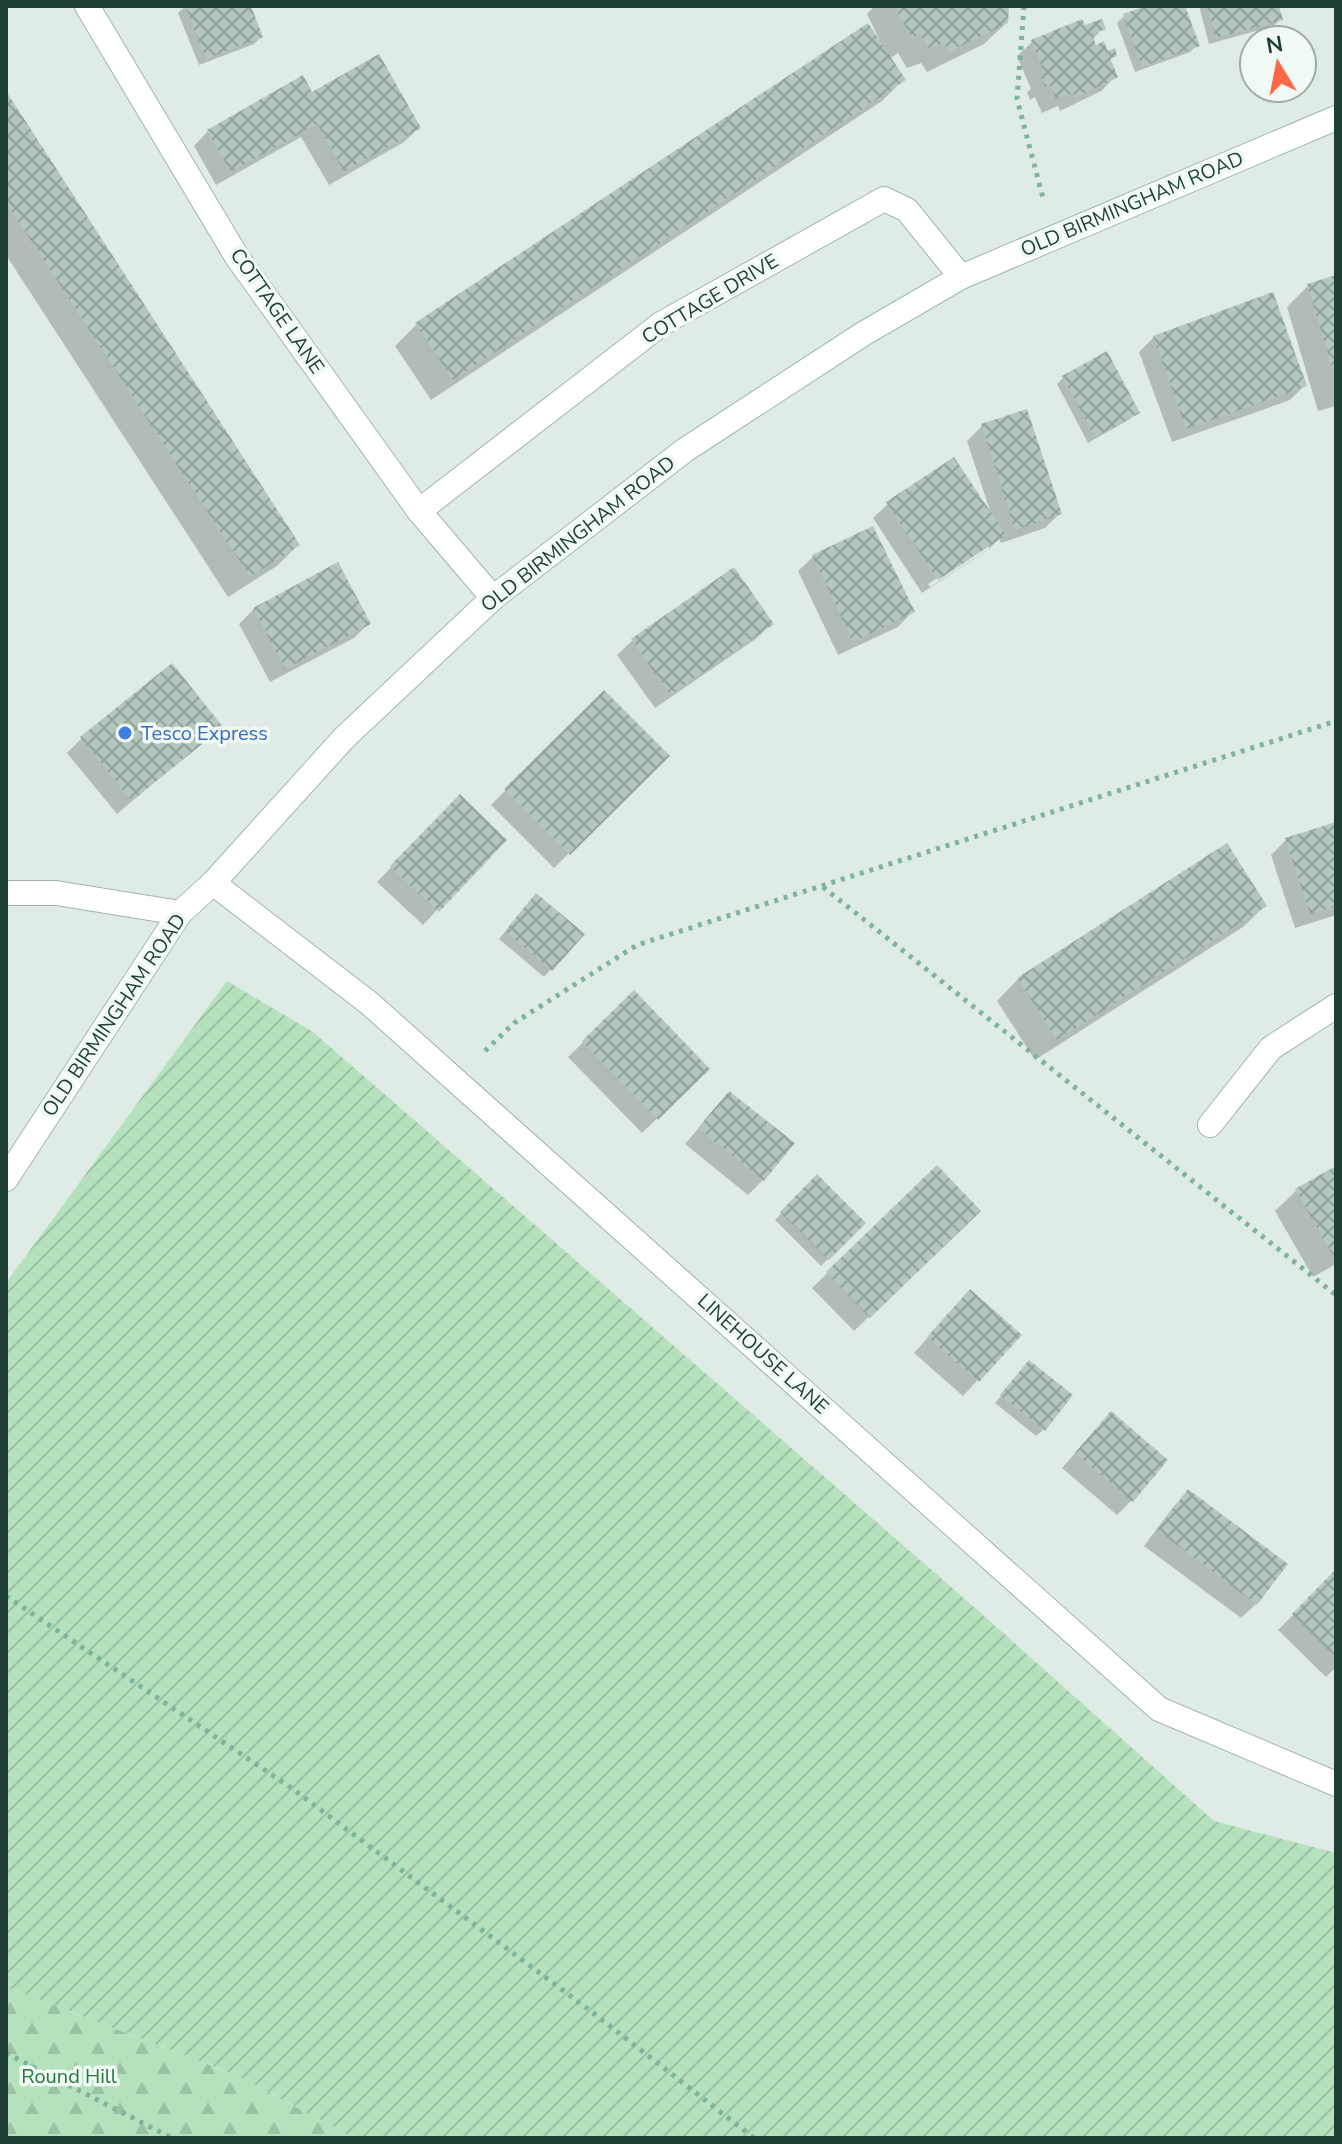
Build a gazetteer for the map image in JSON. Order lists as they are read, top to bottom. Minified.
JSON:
{"streets":{"street":["OLD BIRMINGHAM ROAD","COTTAGE DRIVE","COTTAGE LANE","LINEHOUSE LANE"]},"crossings":[["OLD BIRMINGHAM ROAD","COTTAGE DRIVE"],["OLD BIRMINGHAM ROAD","COTTAGE LANE"],["OLD BIRMINGHAM ROAD","LINEHOUSE LANE"],["COTTAGE DRIVE","COTTAGE LANE"]],"parks":["Round Hill"],"places":["Tesco Express"],"north":"top"}
